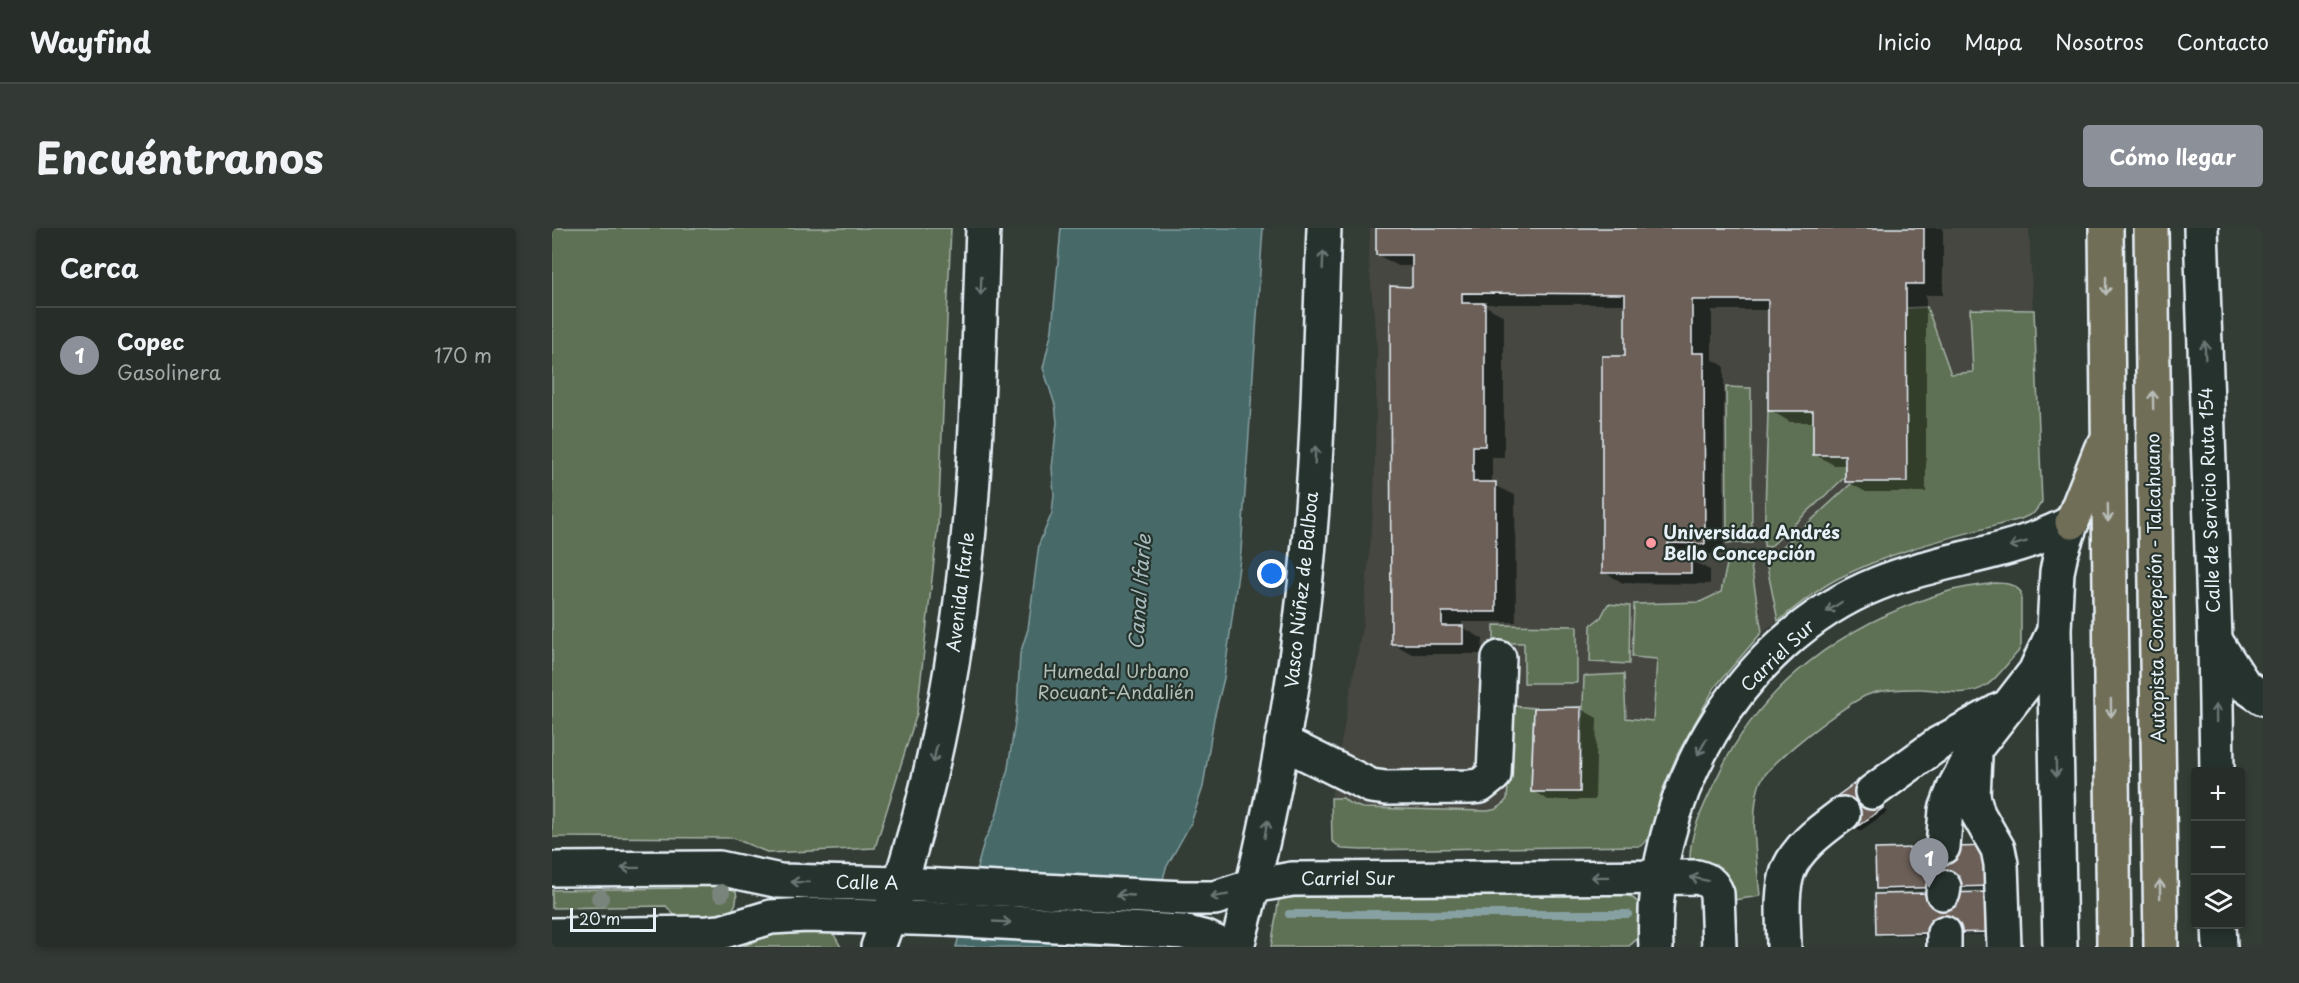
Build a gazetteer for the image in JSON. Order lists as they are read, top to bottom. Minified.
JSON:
{"streets":{"main road":["Autopista Concepción - Talcahuano"],"street":["Calle de Servicio Ruta 154","Vasco Núñez de Balboa","Avenida Ifarle","Carriel Sur","Calle A"]},"crossings":[["Vasco Núñez de Balboa","Carriel Sur"],["Avenida Ifarle","Calle A"],["Carriel Sur","Calle A"]],"one_way":["Vasco Núñez de Balboa","Avenida Ifarle","Carriel Sur"],"water":["Canal Ifarle"],"parks":["Humedal Urbano Rocuant-Andalién"],"places":["Universidad Andrés Bello Concepción"],"scale_bar":"20 m","page":{"header":"Wayfind","nav":["Inicio","Mapa","Nosotros","Contacto"],"title":"Encuéntranos","buttons":"Cómo llegar","heading":"Cerca","list":[{"mark":"1","name":"Copec","note":"Gasolinera","value":"170 m"}],"map_buttons":["+","−"],"pins":"1","scale":"20 m"}}
